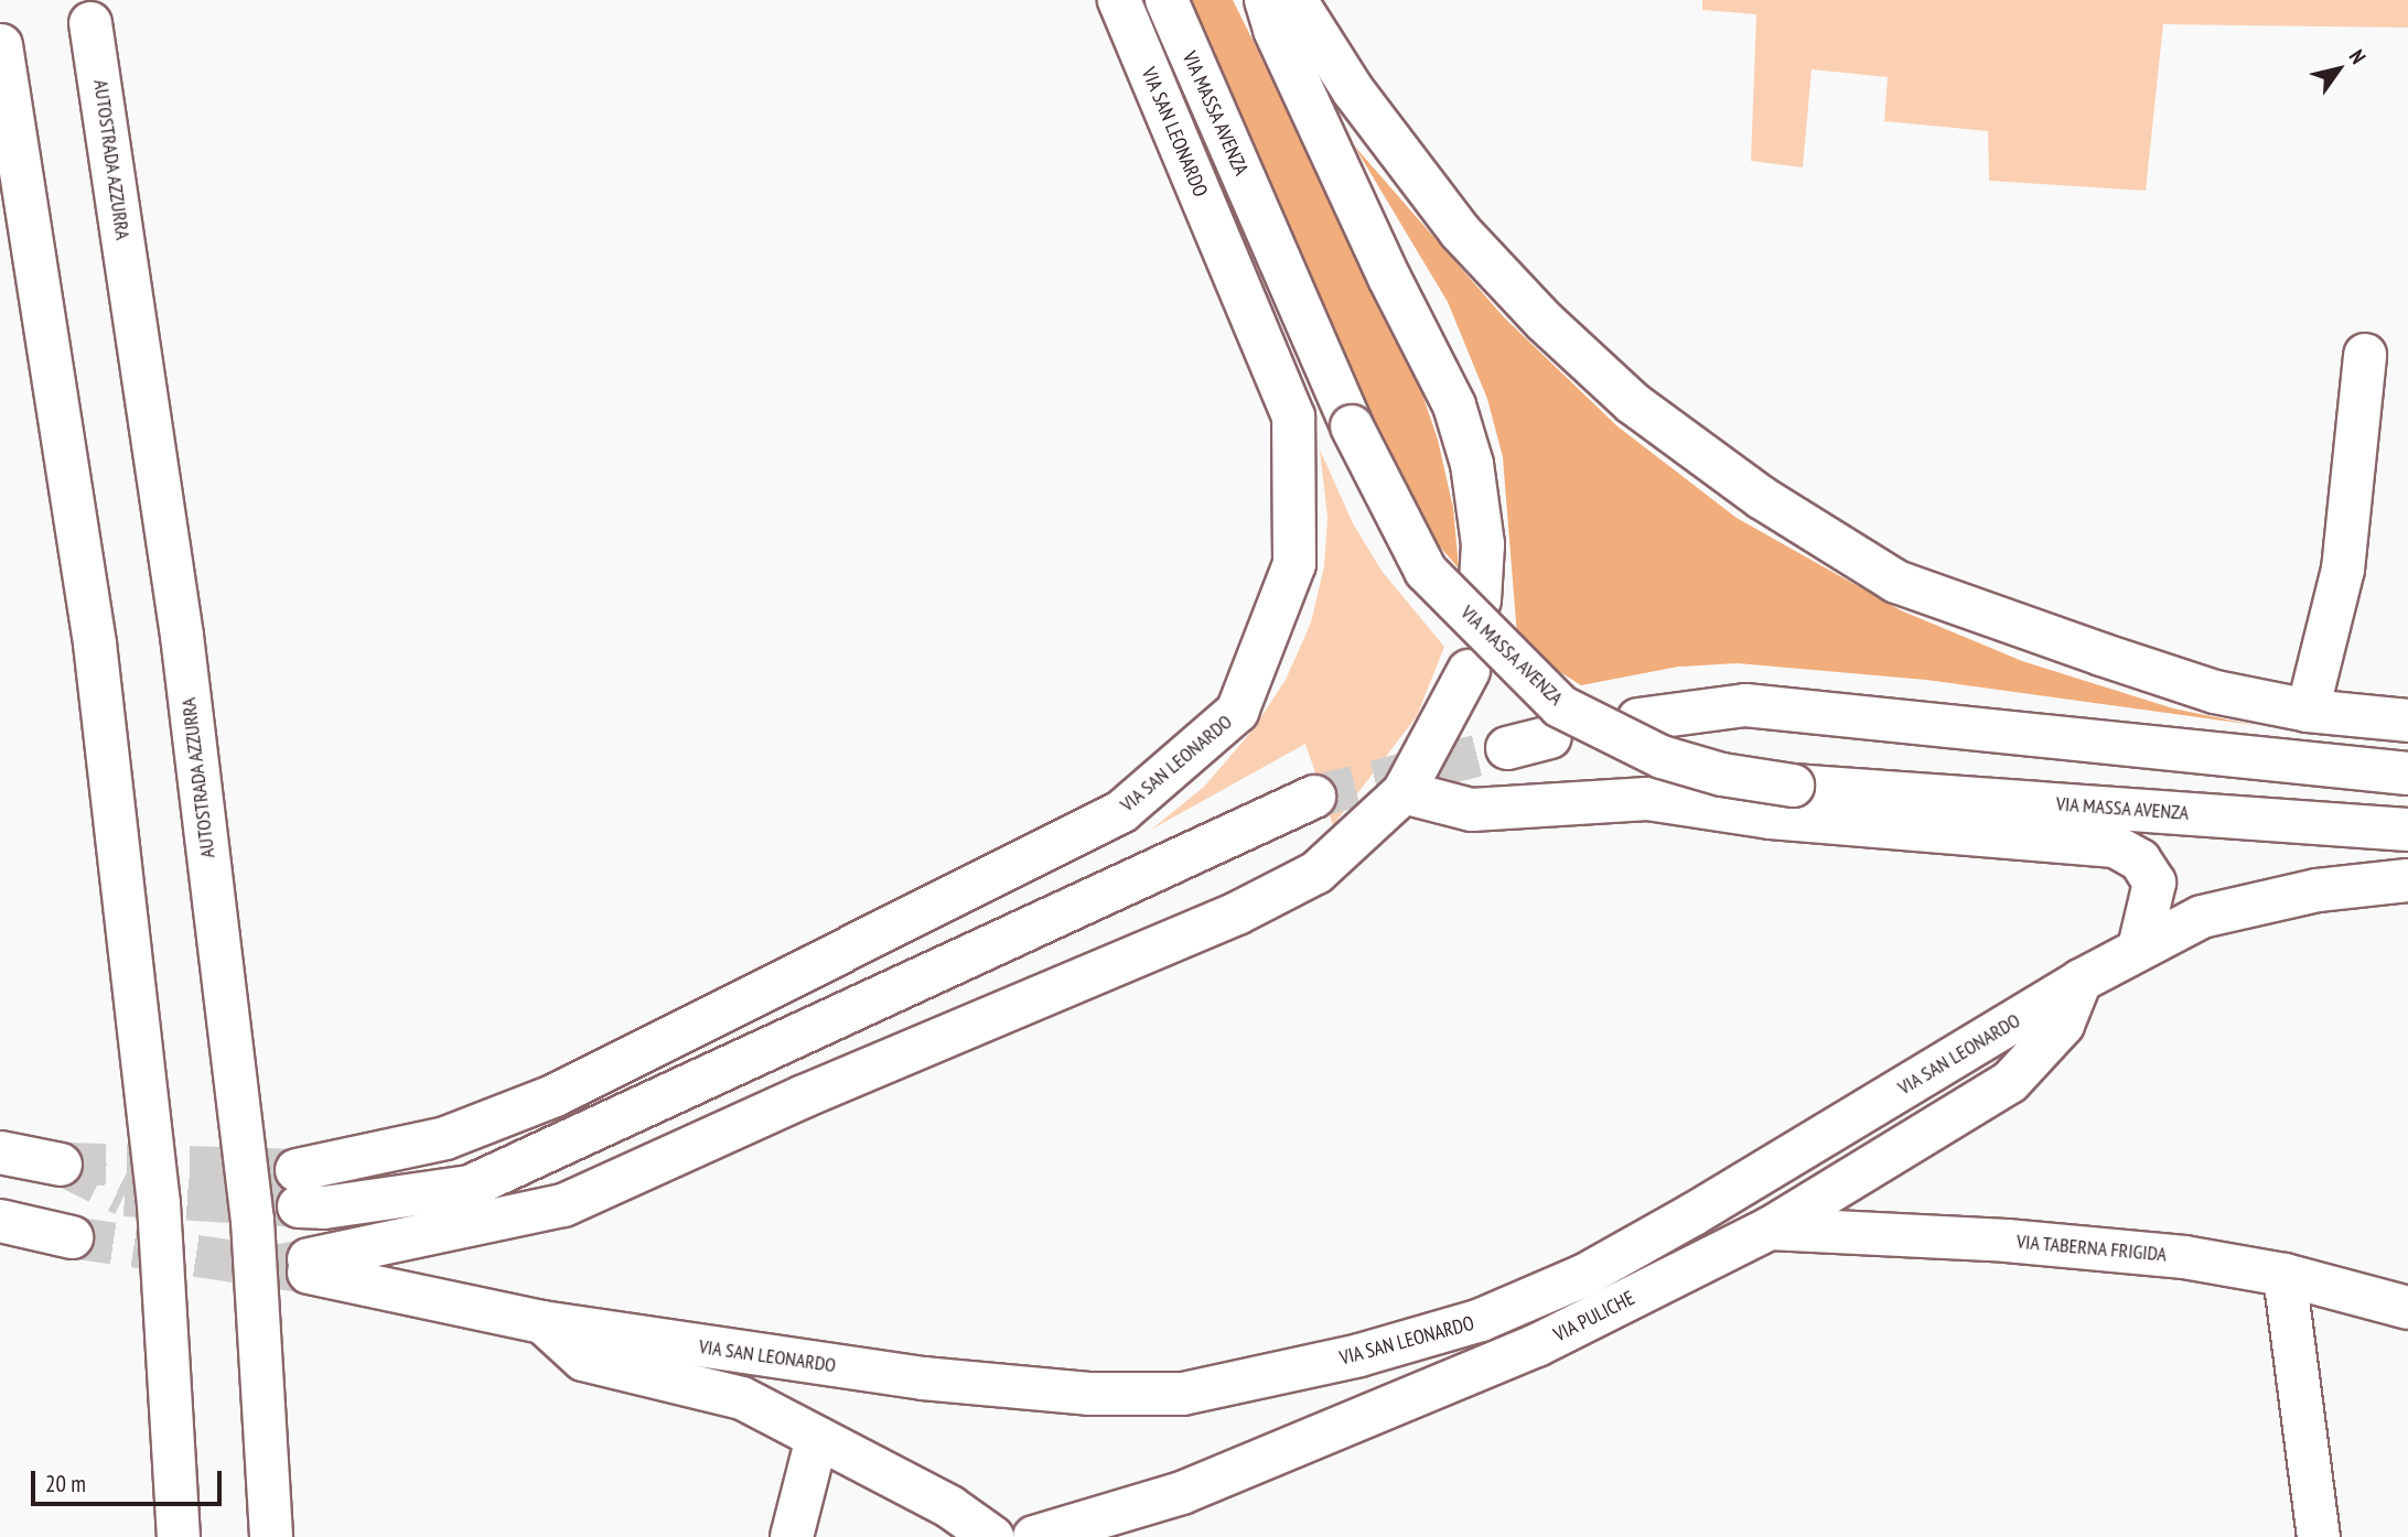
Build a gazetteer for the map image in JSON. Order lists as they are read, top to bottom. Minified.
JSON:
{"streets":{"main road":["VIA MASSA AVENZA","VIA SAN LEONARDO","AUTOSTRADA AZZURRA","VIA TABERNA FRIGIDA","VIA PULICHE"]},"crossings":[["VIA SAN LEONARDO","VIA PULICHE"],["VIA TABERNA FRIGIDA","VIA PULICHE"]],"scale_bar":"20 m","north":"top right"}
